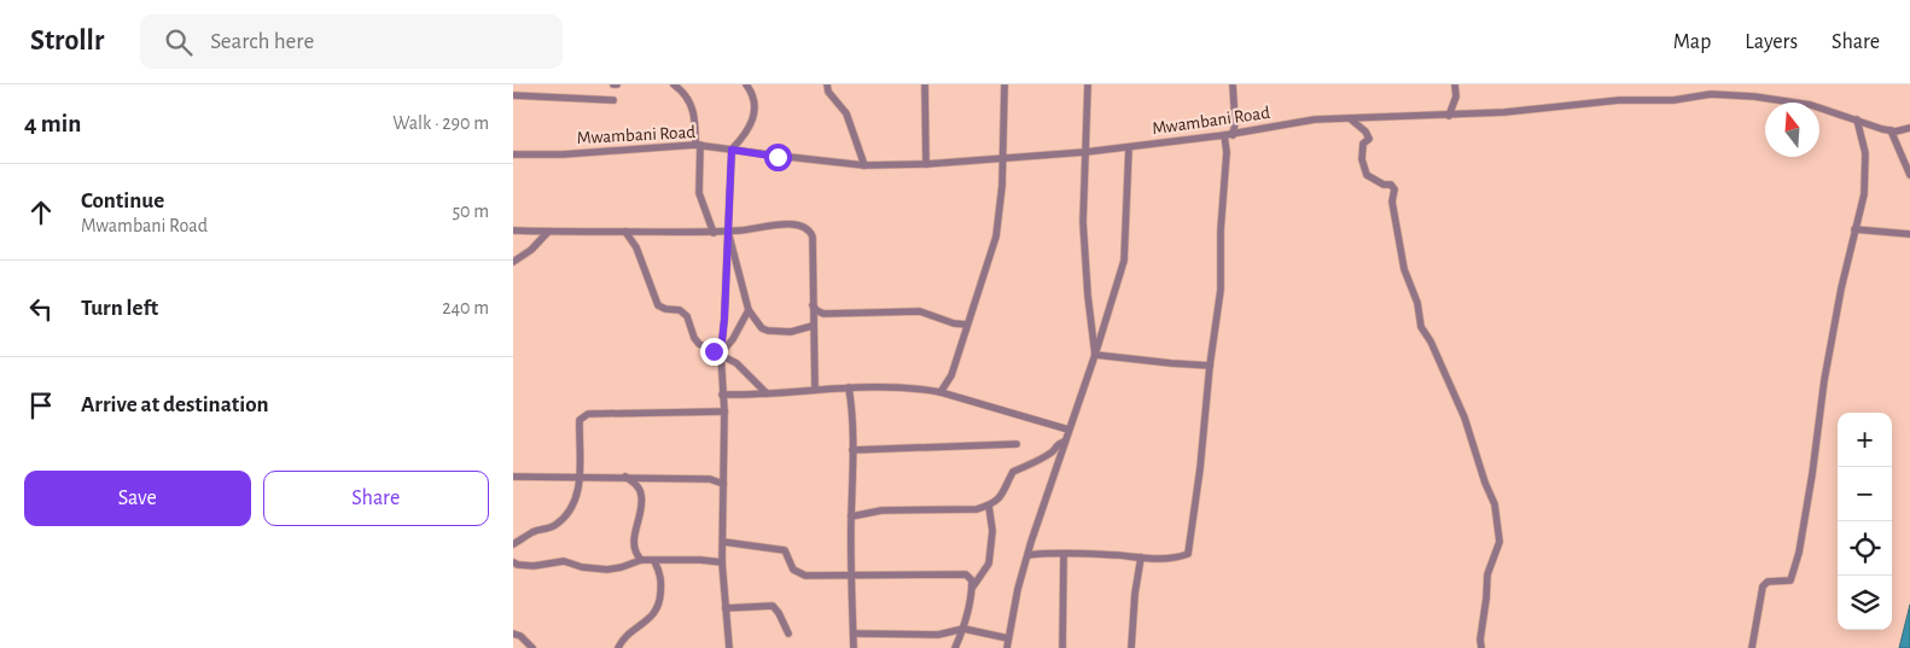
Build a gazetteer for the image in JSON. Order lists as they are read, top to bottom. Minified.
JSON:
{"streets":{"street":["Mwambani Road"]},"north":"top","page":{"header":"Strollr","search":"Search here","nav":["Map","Layers","Share"],"heading":["4 min","Walk · 290 m"],"list":[["Continue","Mwambani Road","50 m"],["Turn left","240 m"],"Arrive at destination"],"map_buttons":["+","−"],"buttons":["Save","Share"]}}
